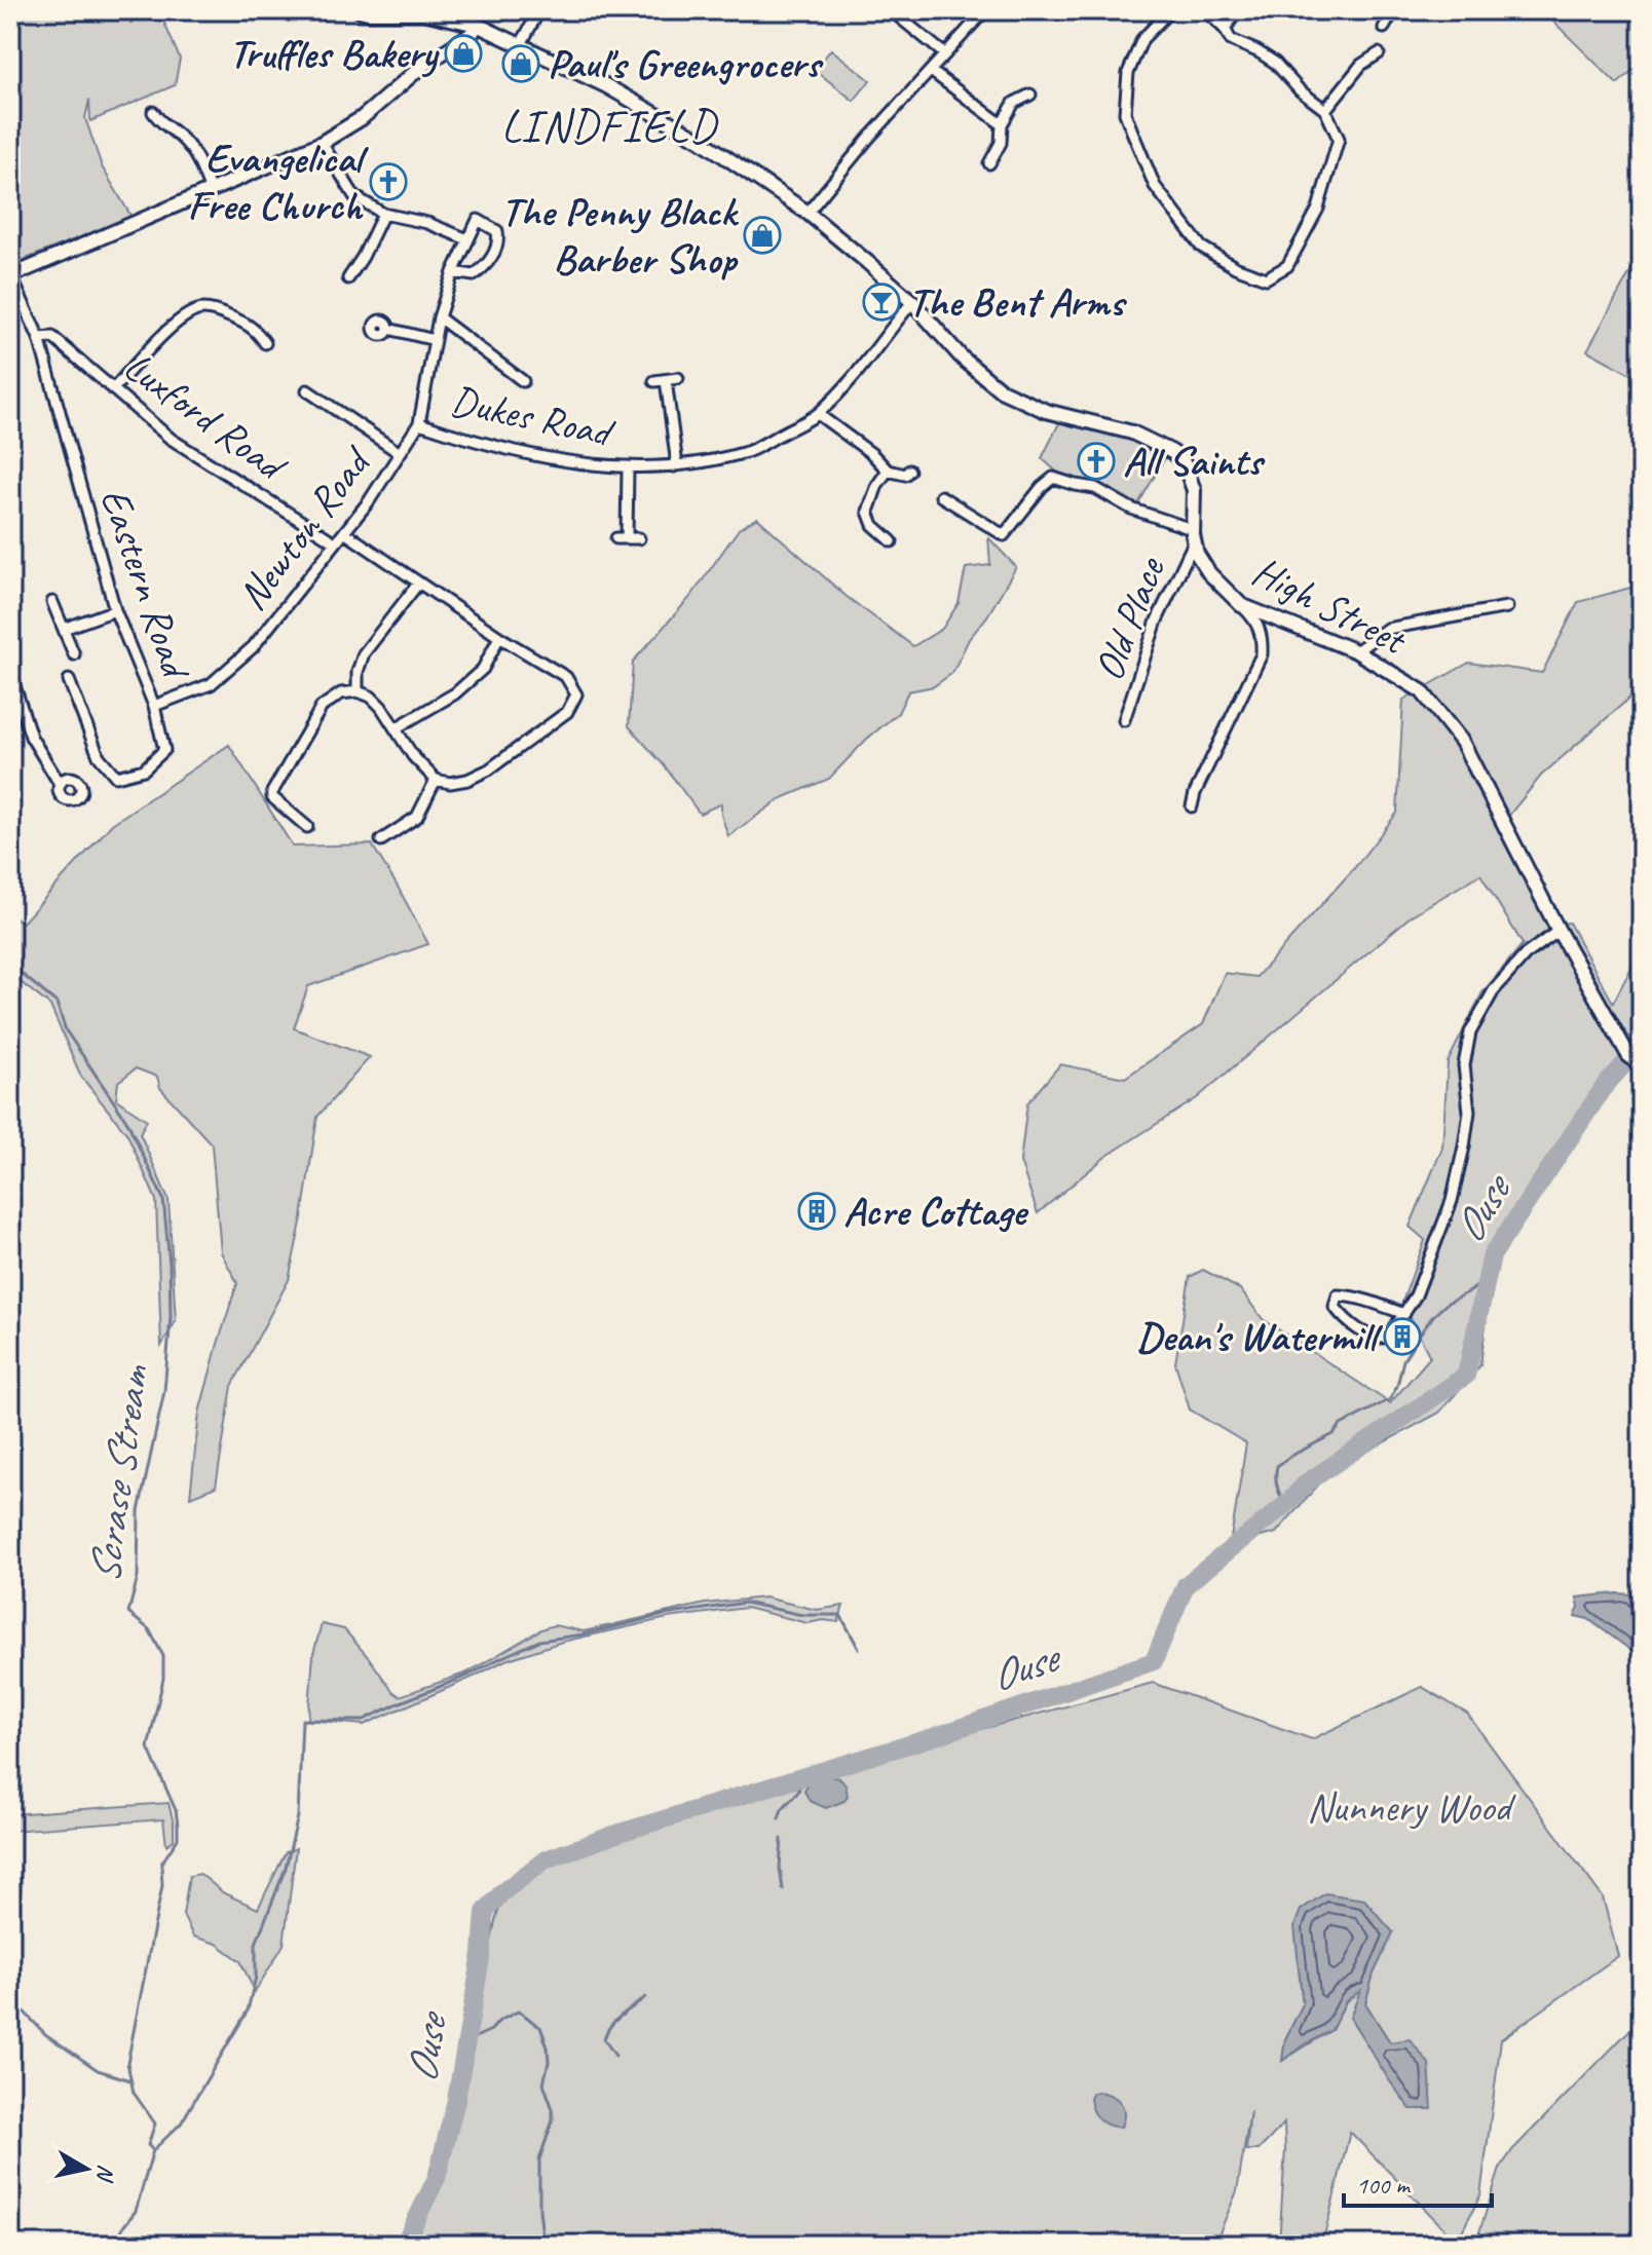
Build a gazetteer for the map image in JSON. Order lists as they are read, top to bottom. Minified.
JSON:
{"streets":{"main road":["High Street"],"street":["Luxford Road","Dukes Road","Newton Road","Eastern Road","Old Place"]},"crossings":[["Luxford Road","Newton Road"],["Luxford Road","Eastern Road"],["Dukes Road","Newton Road"],["Dukes Road","High Street"],["Newton Road","Eastern Road"],["High Street","Old Place"]],"districts":["LINDFIELD"],"water":["Ouse","Scrase Stream"],"parks":["Nunnery Wood"],"places":{"shop":["Truffles Bakery","Paul's Greengrocers","The Penny Black Barber Shop"],"church":["Evangelical Free Church","All Saints"],"bar":["The Bent Arms"],"building":["Acre Cottage","Dean's Watermill"]},"scale_bar":"100 m","north":"right"}
